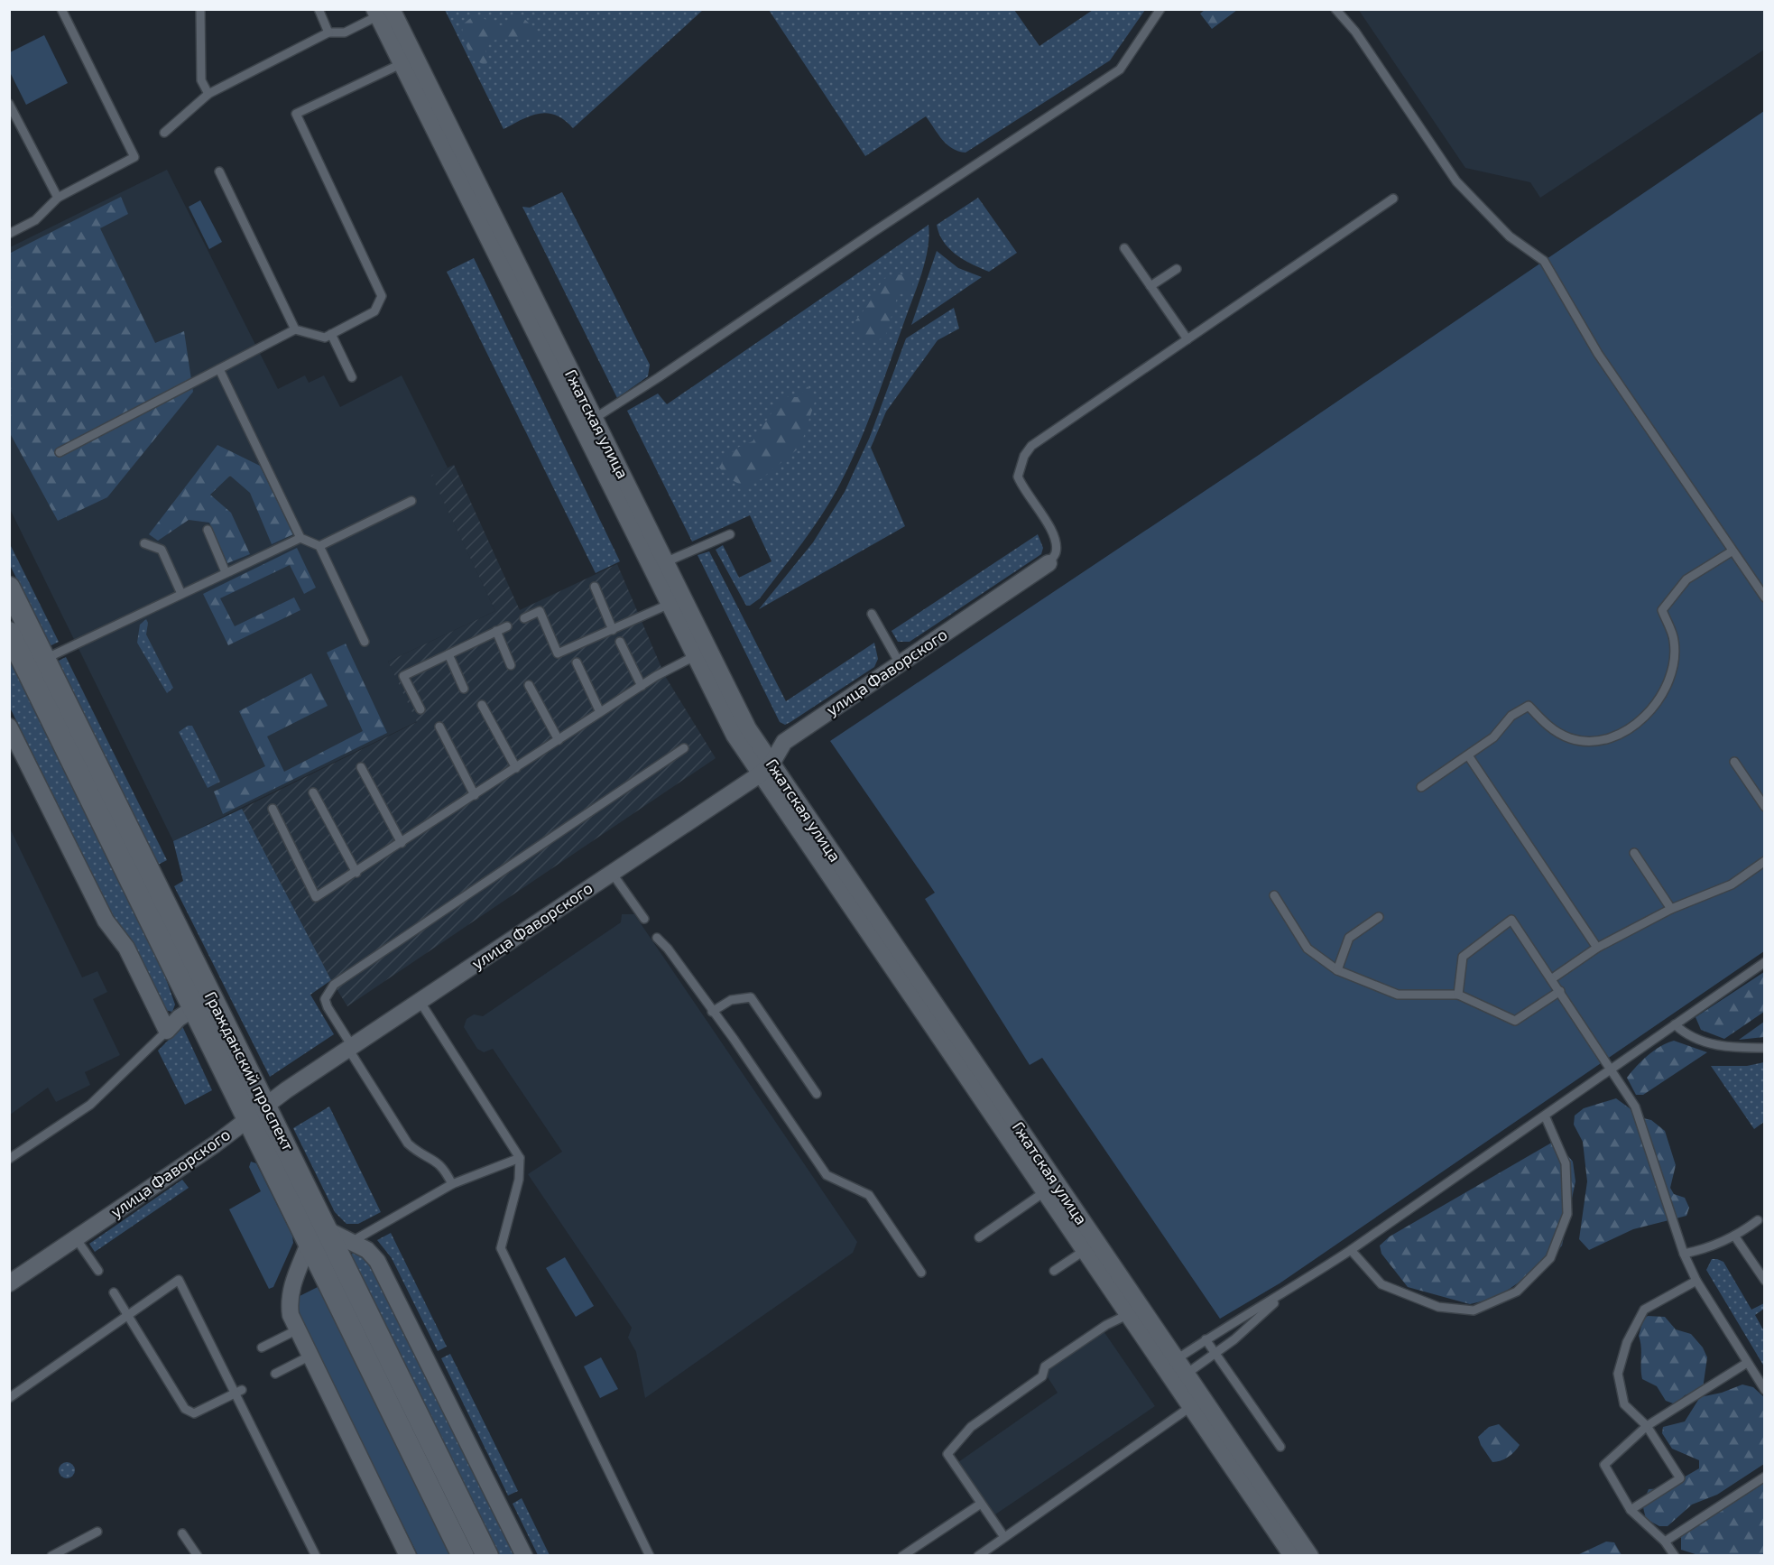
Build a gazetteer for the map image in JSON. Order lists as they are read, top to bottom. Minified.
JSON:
{"streets":{"main road":["Гражданский проспект"],"street":["Гжатская улица","улица Фаворского"]},"crossings":[["Гжатская улица","улица Фаворского"],["улица Фаворского","Гражданский проспект"]]}
